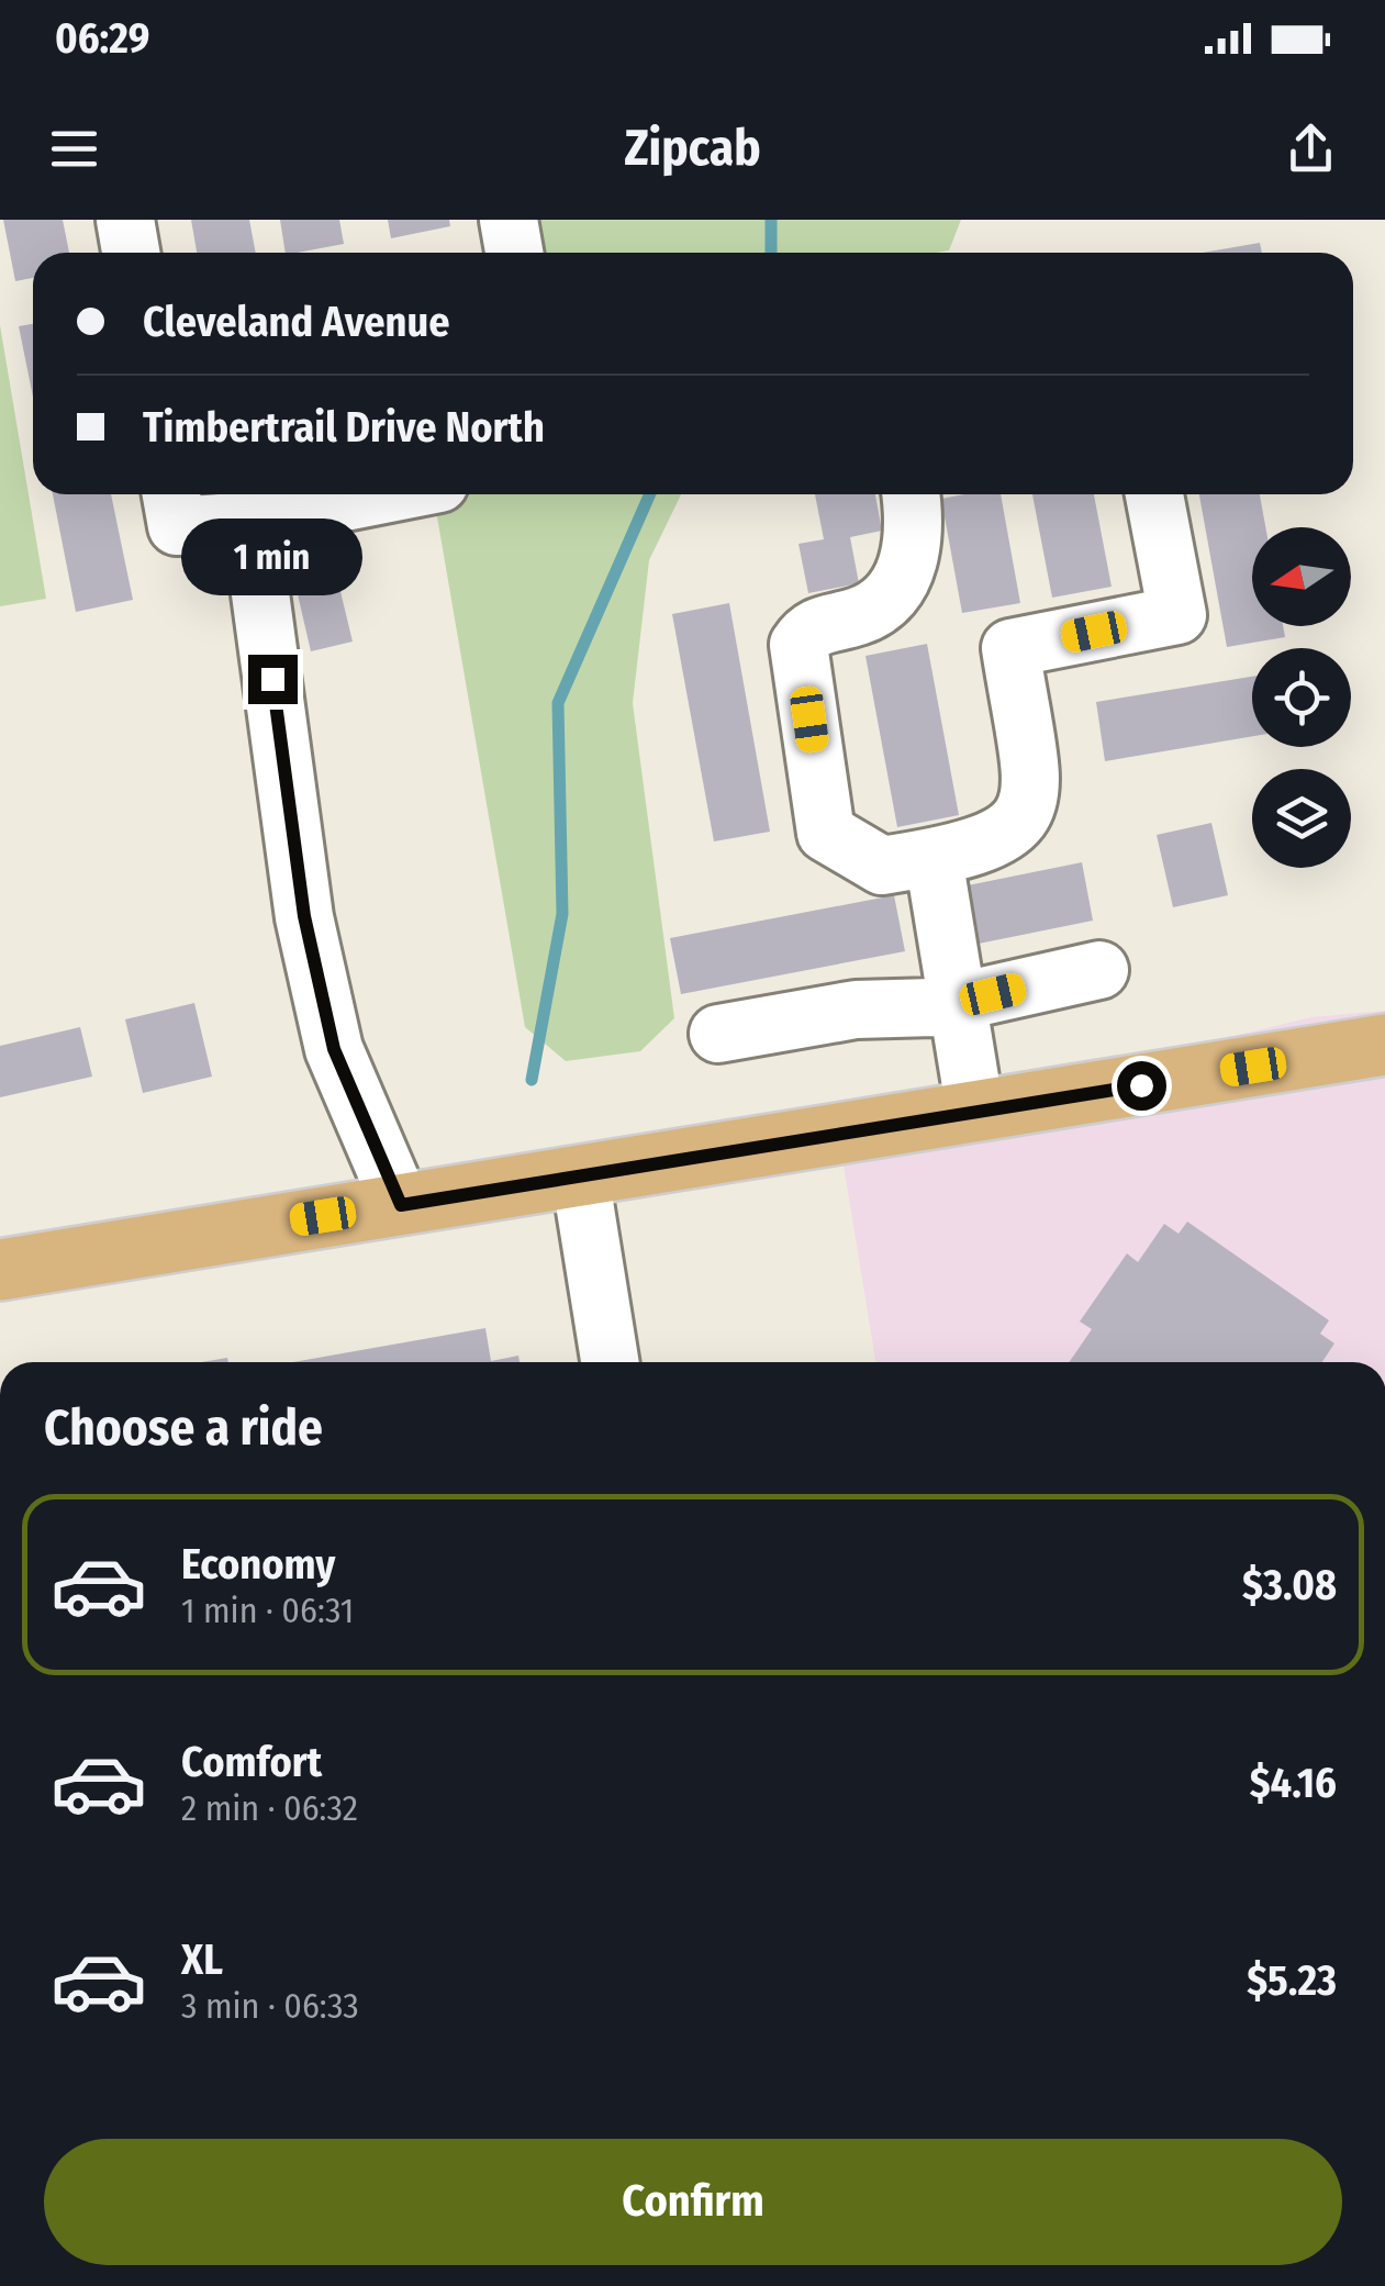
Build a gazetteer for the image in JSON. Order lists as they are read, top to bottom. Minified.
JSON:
{"north":"left","page":{"status":"06:29","header":"Zipcab","banner":["Cleveland Avenue","Timbertrail Drive North"],"bubble":"1 min","heading":"Choose a ride","list":[{"name":"Economy","note":"1 min · 06:31","value":"$3.08"},{"name":"Comfort","note":"2 min · 06:32","value":"$4.16"},{"name":"XL","note":"3 min · 06:33","value":"$5.23"}],"buttons":"Confirm"}}
